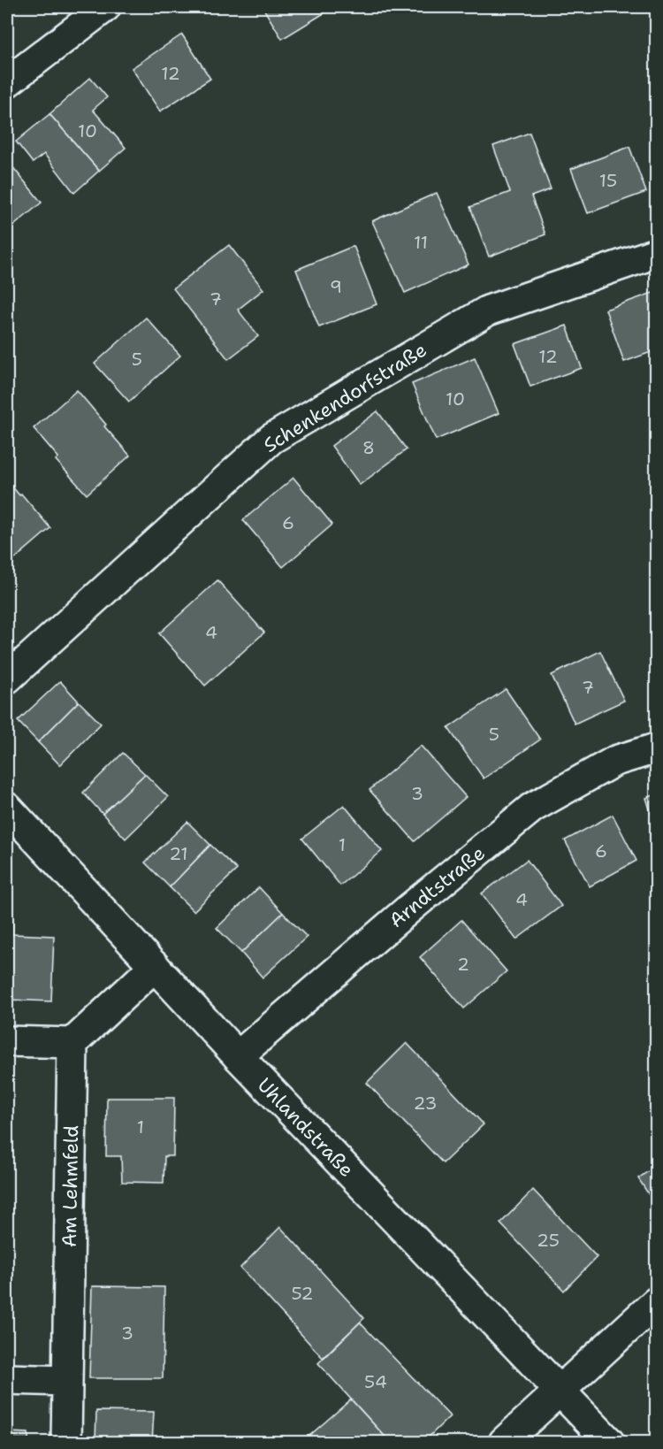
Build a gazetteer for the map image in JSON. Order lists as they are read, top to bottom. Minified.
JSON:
{"streets":{"street":["Schenkendorfstraße","Arndtstraße","Uhlandstraße","Am Lehmfeld"]},"crossings":[["Arndtstraße","Uhlandstraße"]],"house_numbers":["12","10","15","11","9","7","12","5","10","8","6","4","7","5","3","1","6","21","4","2","23","1","25","52","3","54"]}
